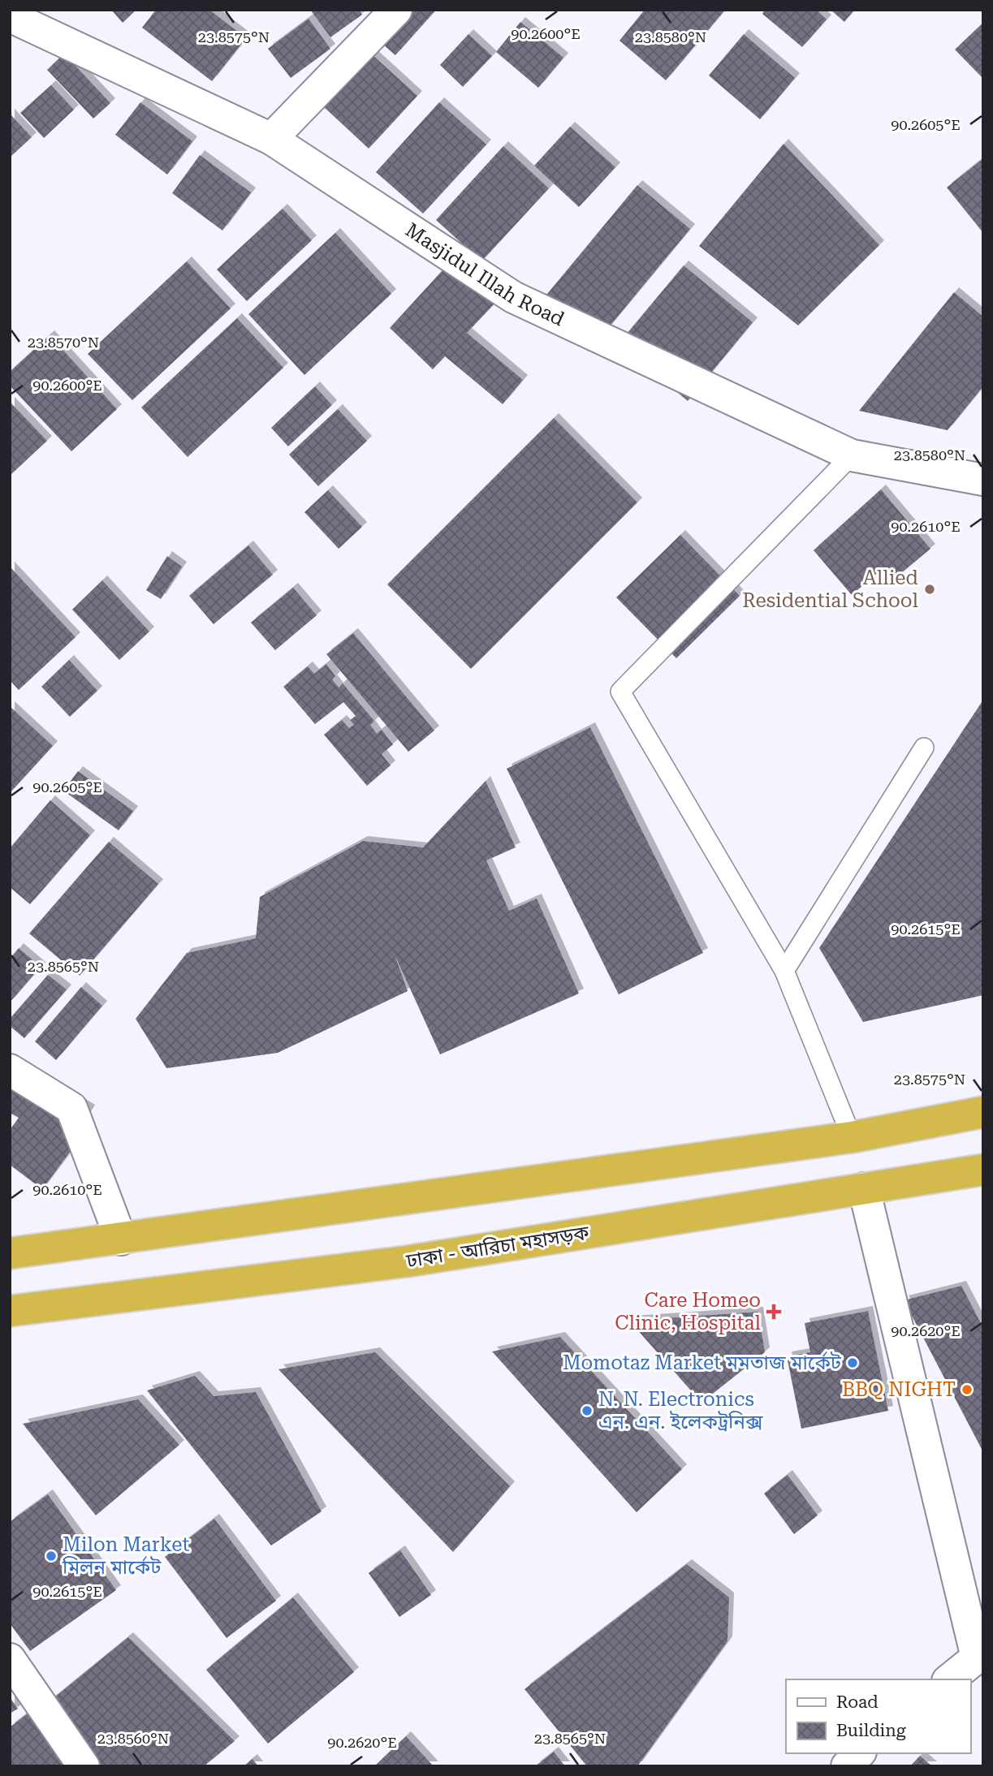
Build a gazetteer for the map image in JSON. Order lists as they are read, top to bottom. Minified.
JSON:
{"streets":{"highway":["ঢাকা - আরিচা মহাসড়ক"],"street":["Masjidul Illah Road"]},"places":{"other":["Allied Residential School","Momotaz Market মমতাজ মার্কেট","BBQ NIGHT","N. N. Electronics এন. এন. ইলেকট্রনিক্স","Milon Market মিলন মার্কেট"],"health":["Care Homeo Clinic, Hospital"]},"legend":["Road","Building"],"coordinates":["90.2600°E","23.8575°N","23.8580°N","90.2605°E","23.8570°N","90.2610°E","90.2615°E","23.8565°N","90.2620°E","23.8560°N"]}
